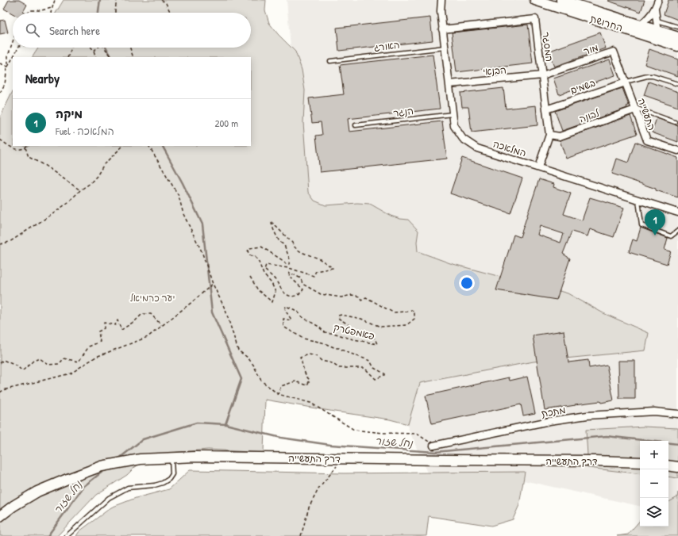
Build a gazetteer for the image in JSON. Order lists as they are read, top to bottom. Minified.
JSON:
{"streets":{"street":["החרושת","המסגר","מור","הבנאי","בשמים","התעשייה","לבונה","המלאכה","מתכת","דרך התעשייה"],"lane":["האורג","הנגר"],"path":["פאמפטרק"]},"crossings":[["האורג","המלאכה"],["המסגר","מור"],["המסגר","הבנאי"],["המסגר","בשמים"],["המסגר","לבונה"],["המסגר","המלאכה"],["מור","הבנאי"],["מור","בשמים"],["מור","התעשייה"],["הבנאי","המלאכה"],["בשמים","התעשייה"],["הנגר","המלאכה"],["התעשייה","לבונה"]],"water":["נחל שזור"],"parks":["יער כרמיאל"],"page":{"search":"Search here","heading":"Nearby","list":[{"mark":"1","name":"מיקה","note":"Fuel · המלאכה","value":"200 m"}],"pins":"1","map_buttons":["+","−"]}}
